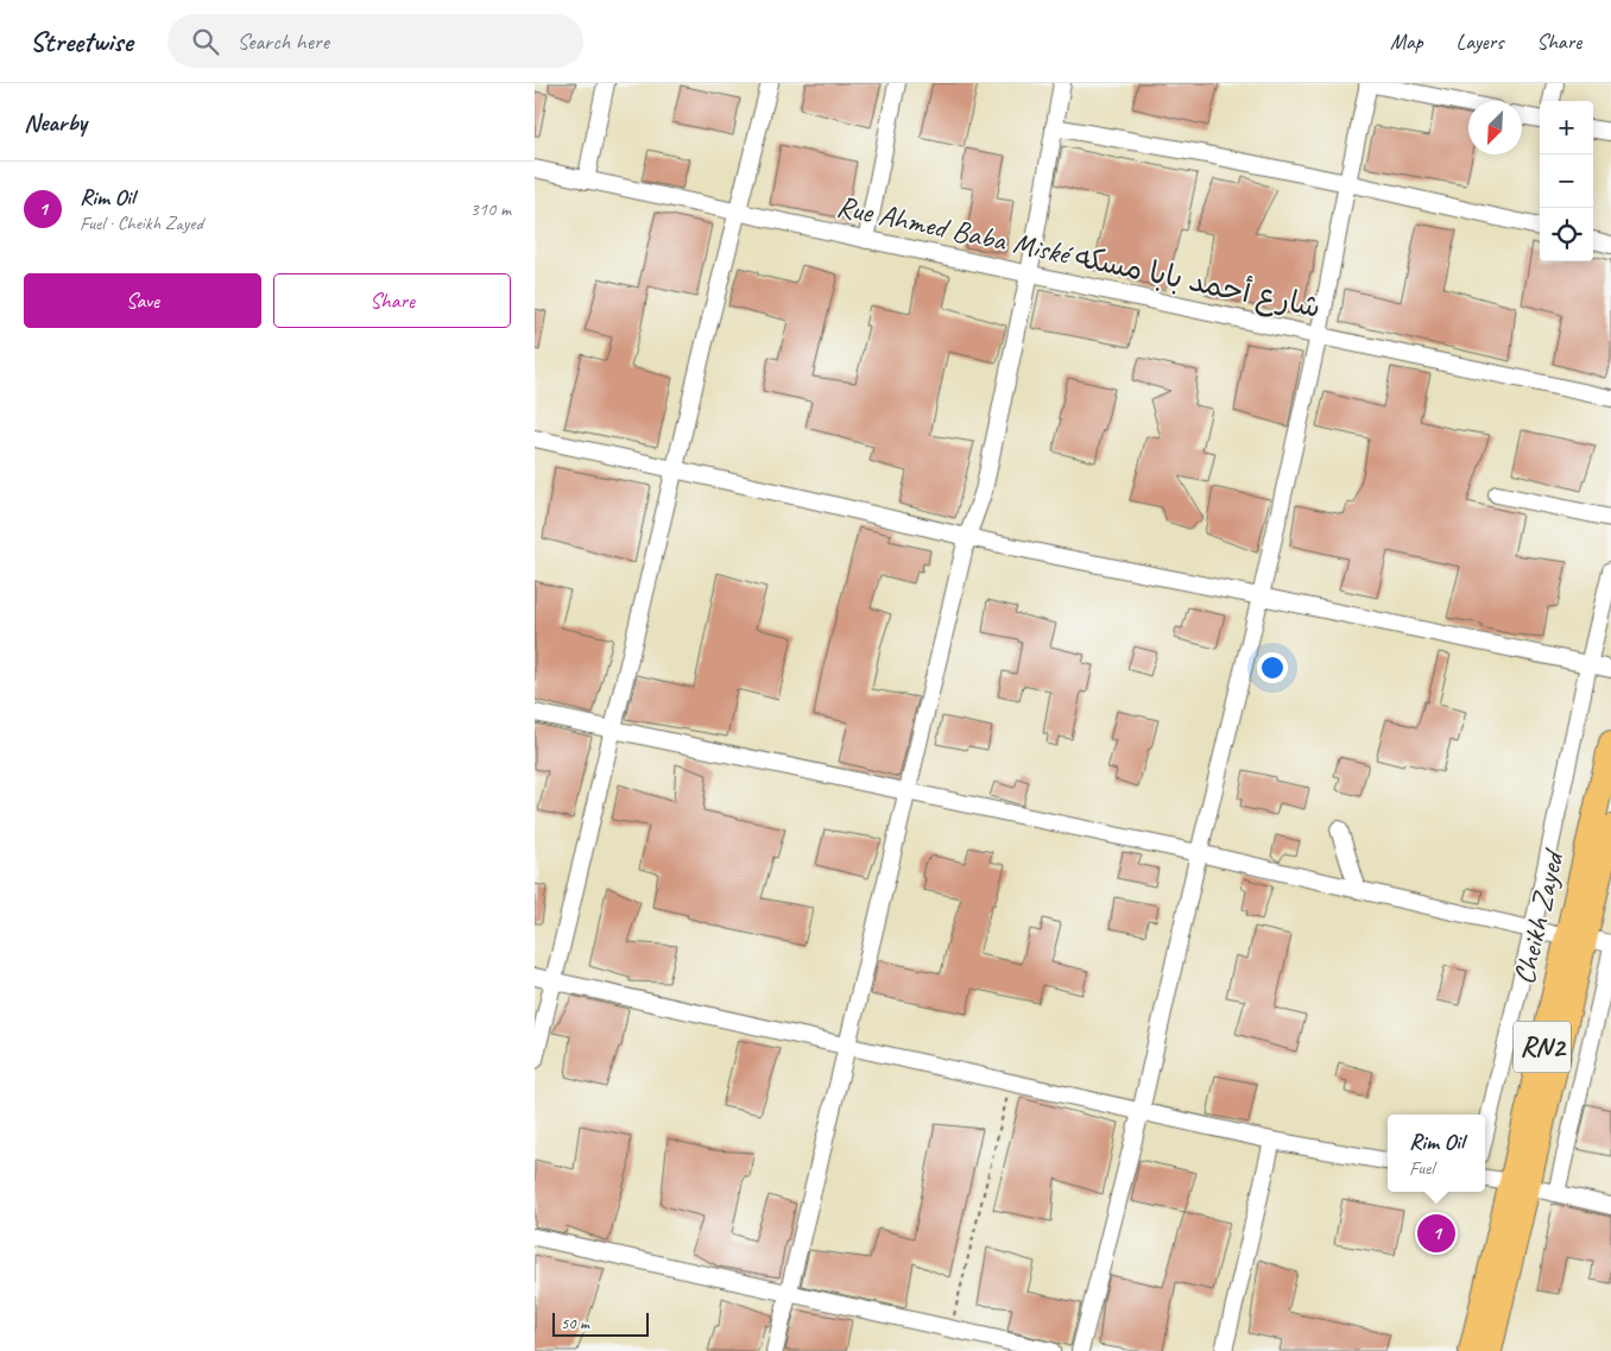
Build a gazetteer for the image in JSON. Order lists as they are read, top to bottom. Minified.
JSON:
{"streets":{"highway":["Cheikh Zayed","RN2"],"street":["Rue Ahmed Baba Miské شارع أحمد بابا مسكه"]},"scale_bar":"50 m","north":"bottom left","page":{"header":"Streetwise","search":"Search here","nav":["Map","Layers","Share"],"heading":"Nearby","map_buttons":["+","−"],"list":[{"mark":"1","name":"Rim Oil","note":"Fuel · Cheikh Zayed","value":"310 m"}],"buttons":["Save","Share"],"popup":["Rim Oil","Fuel"],"pins":"1","scale":"50 m"}}
